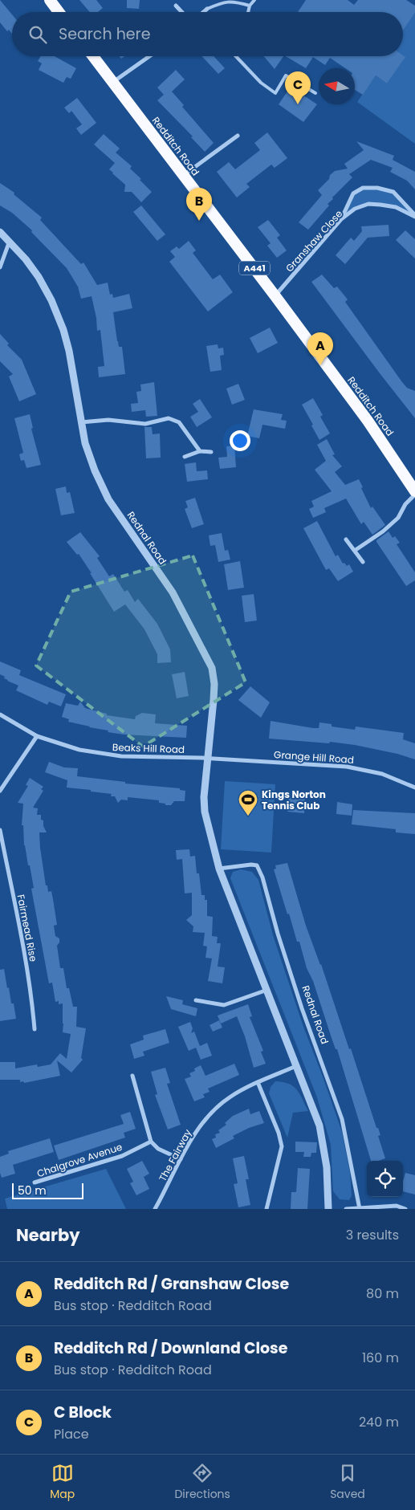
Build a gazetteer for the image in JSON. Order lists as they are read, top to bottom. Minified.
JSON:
{"streets":{"highway":["Redditch Road","A441"],"street":["Granshaw Close","Rednal Road","Beaks Hill Road","Grange Hill Road","Fairmead Rise","The Fairway","Chalgrove Avenue"]},"crossings":[["Redditch Road","Granshaw Close"],["Rednal Road","Beaks Hill Road"],["Rednal Road","Grange Hill Road"],["Rednal Road","The Fairway"],["Beaks Hill Road","Grange Hill Road"]],"places":{"sports":["Kings Norton Tennis Club"]},"scale_bar":"50 m","north":"left","page":{"search":"Search here","pins":["C","B","A"],"scale":"50 m","heading":["Nearby","3 results"],"list":[{"mark":"A","name":"Redditch Rd / Granshaw Close","note":"Bus stop · Redditch Road","value":"80 m"},{"mark":"B","name":"Redditch Rd / Downland Close","note":"Bus stop · Redditch Road","value":"160 m"},{"mark":"C","name":"C Block","note":"Place","value":"240 m"}],"nav":["Map","Directions","Saved"]}}
